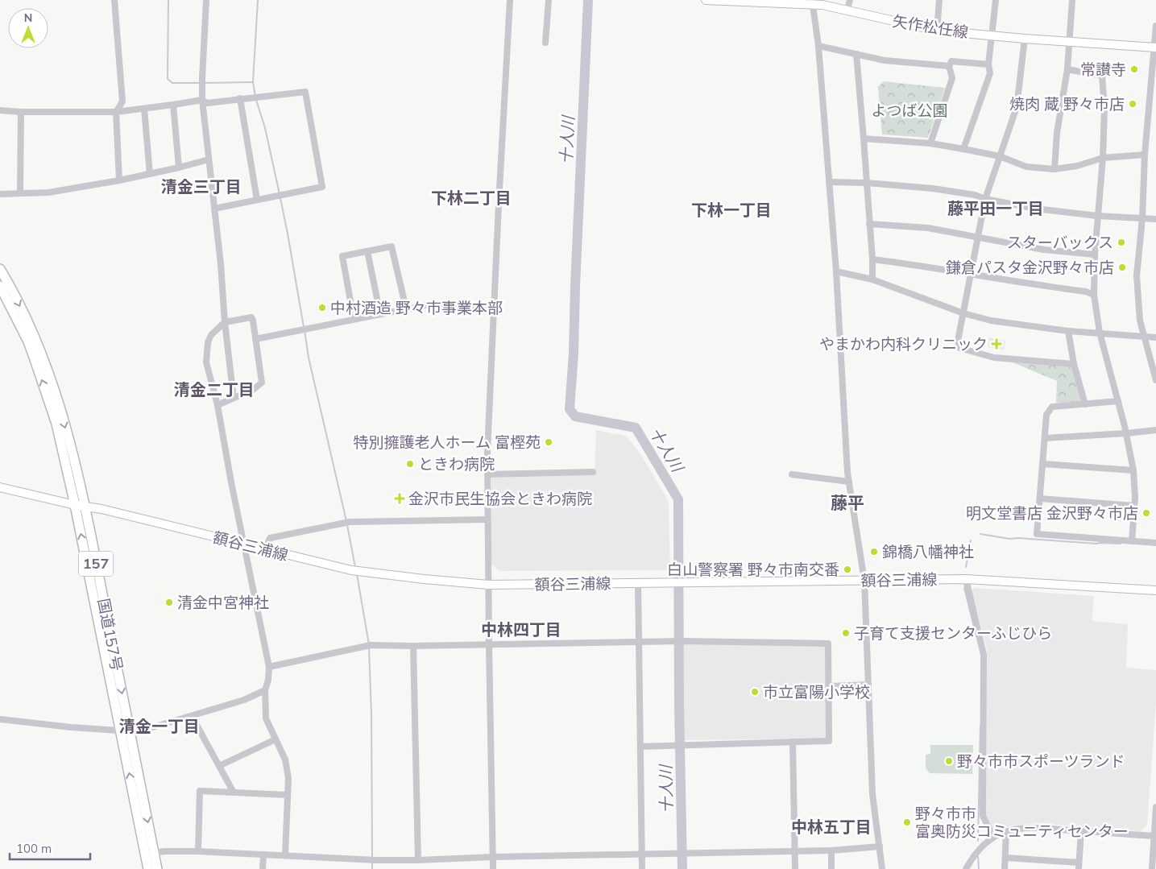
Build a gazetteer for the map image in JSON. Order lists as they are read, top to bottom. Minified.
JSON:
{"streets":{"highway":["157","国道157号"],"main road":["矢作松任線","額谷三浦線"]},"crossings":[["額谷三浦線","国道157号"]],"districts":["清金三丁目","下林二丁目","藤平田一丁目","下林一丁目","清金二丁目","藤平","中林四丁目","清金一丁目","中林五丁目"],"water":["十人川"],"parks":["よつば公園"],"places":{"other":["常讃寺","焼肉 蔵 野々市店","スターバックス","鎌倉パスタ金沢野々市店","中村酒造 野々市事業本部","特別擁護老人ホーム 富樫苑","ときわ病院","明文堂書店 金沢野々市店","錦橋八幡神社","白山警察署 野々市南交番","清金中宮神社","子育て支援センターふじひら","市立富陽小学校","野々市市スポーツランド","野々市市 富奥防災コミュニティセンター"],"health":["やまかわ内科クリニック","金沢市民生協会ときわ病院"]},"scale_bar":"100 m","north":"top"}
